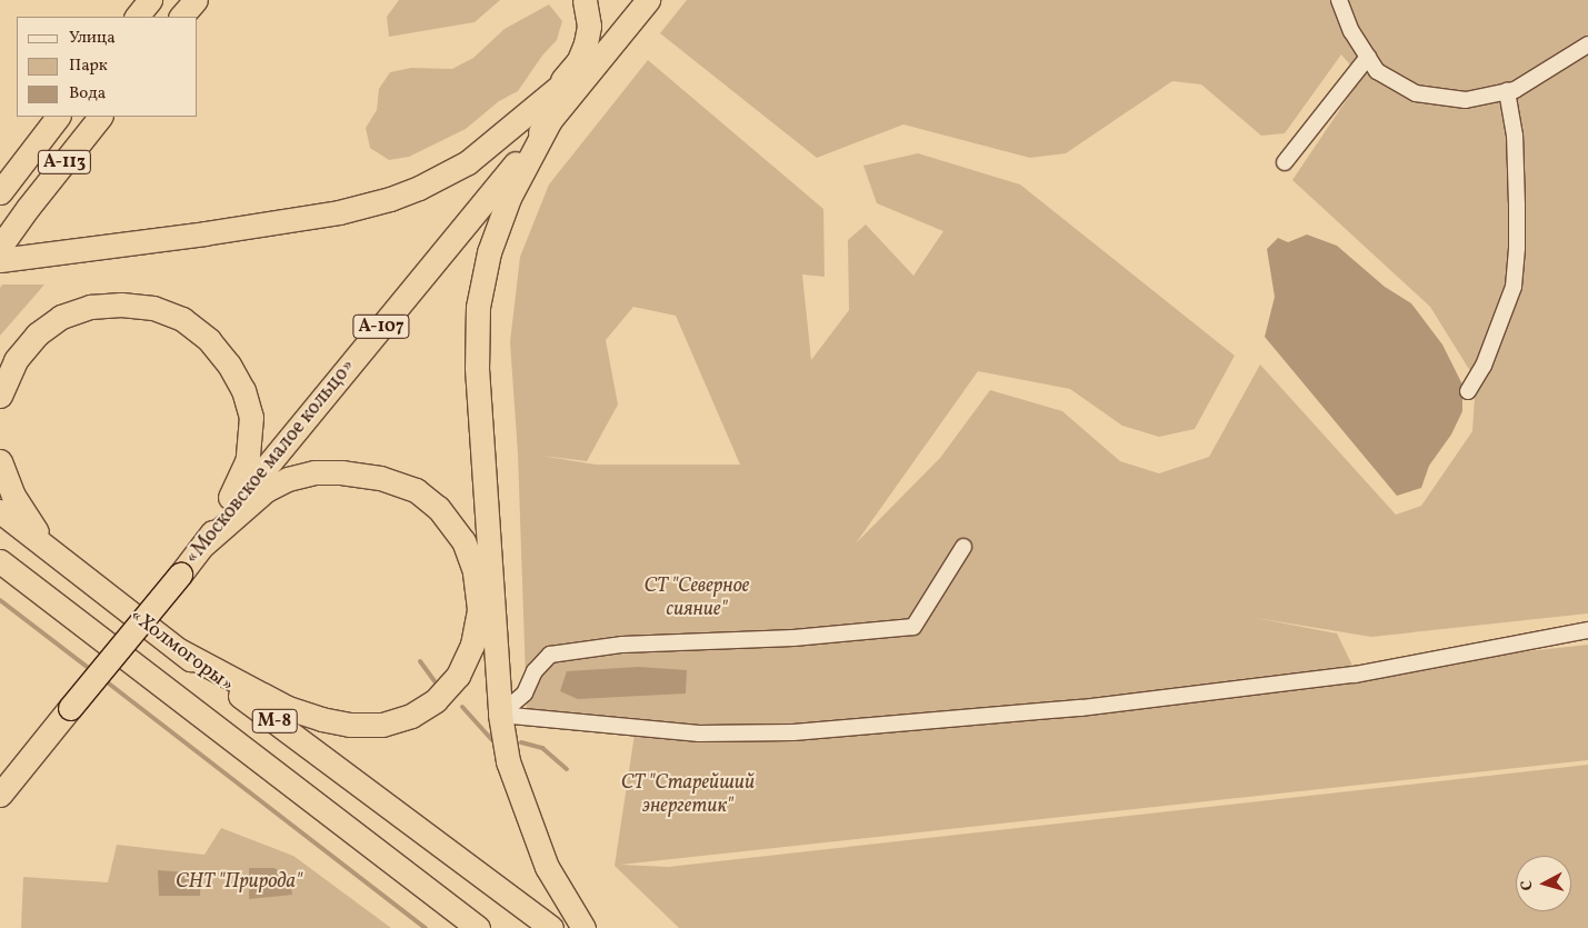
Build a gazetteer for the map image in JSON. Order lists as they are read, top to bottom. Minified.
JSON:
{"streets":{"highway":["А-113","А-107","«Московское малое кольцо»","«Холмогоры»","М-8"]},"parks":["СТ \"Северное сияние\"","СТ \"Старейший энергетик\"","СНТ \"Природа\""],"legend":["Улица","Парк","Вода"],"north":"left"}
